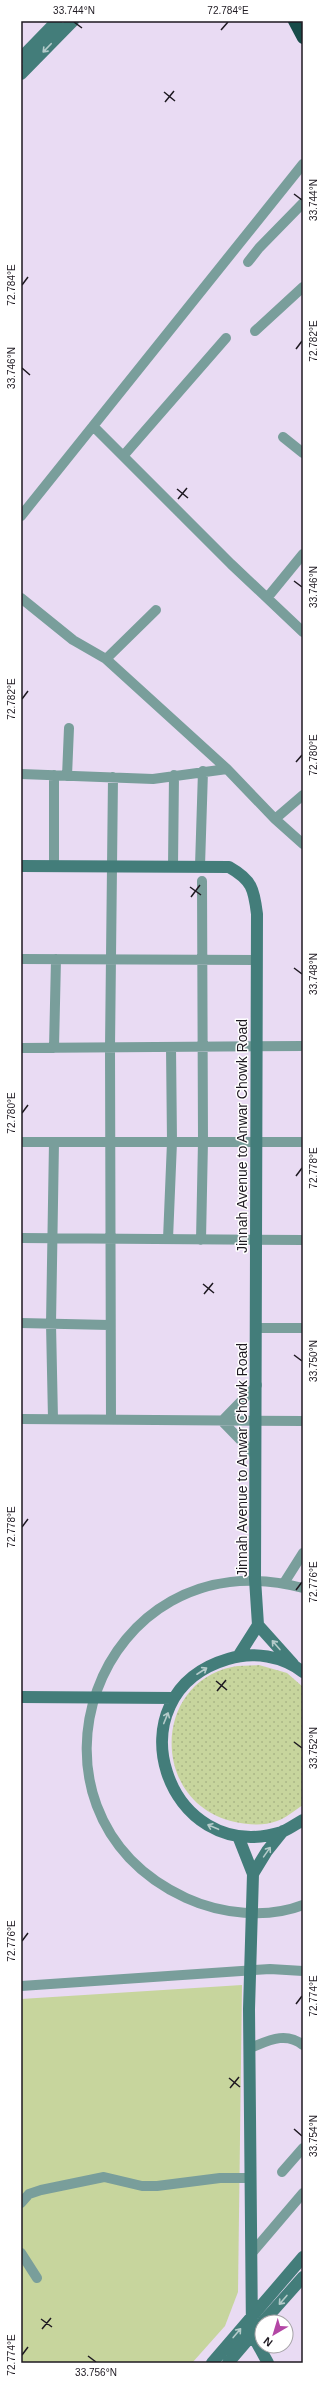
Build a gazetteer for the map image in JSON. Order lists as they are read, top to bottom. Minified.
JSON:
{"streets":{"street":["Jinnah Avenue to Anwar Chowk Road"]},"north":"bottom left","coordinates":["33.744°N","72.784°E","72.782°E","33.746°N","72.780°E","33.748°N","72.778°E","33.750°N","72.776°E","33.752°N","72.774°E","33.754°N","33.756°N"]}
